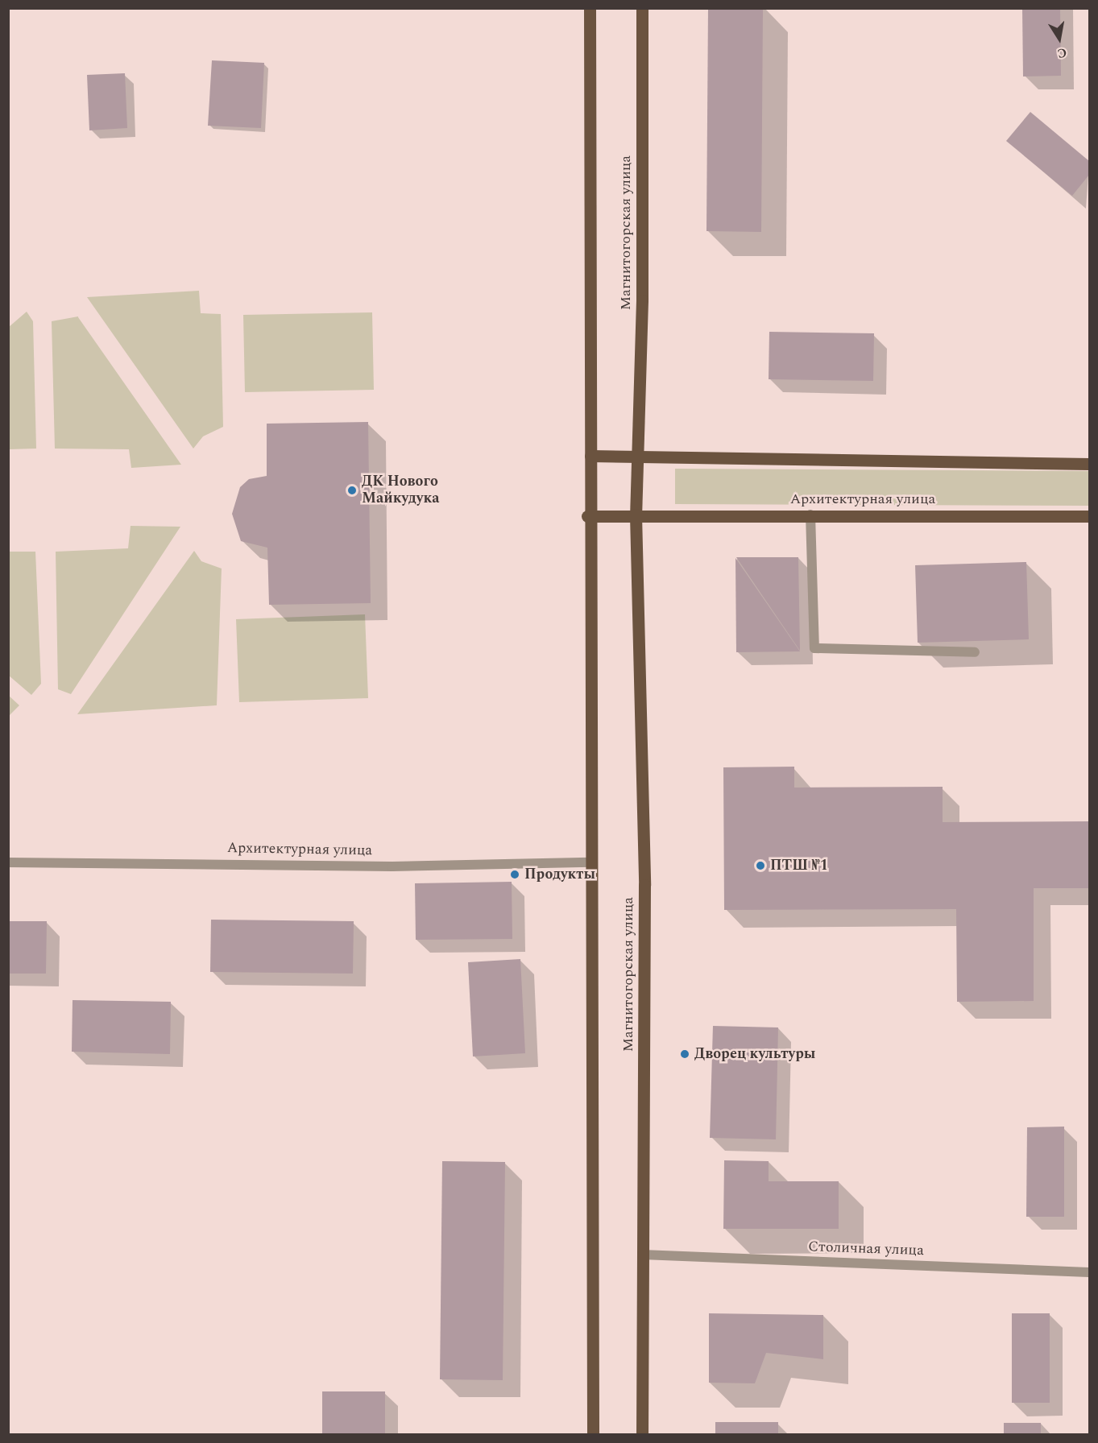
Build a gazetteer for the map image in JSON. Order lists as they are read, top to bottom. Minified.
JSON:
{"streets":{"main road":["Магнитогорская улица","Архитектурная улица"],"street":["Столичная улица"]},"crossings":[["Магнитогорская улица","Архитектурная улица"],["Магнитогорская улица","Столичная улица"]],"places":["ДК Нового Майкудука","ПТШ №1","Продукты","Дворец культуры"],"north":"bottom"}
